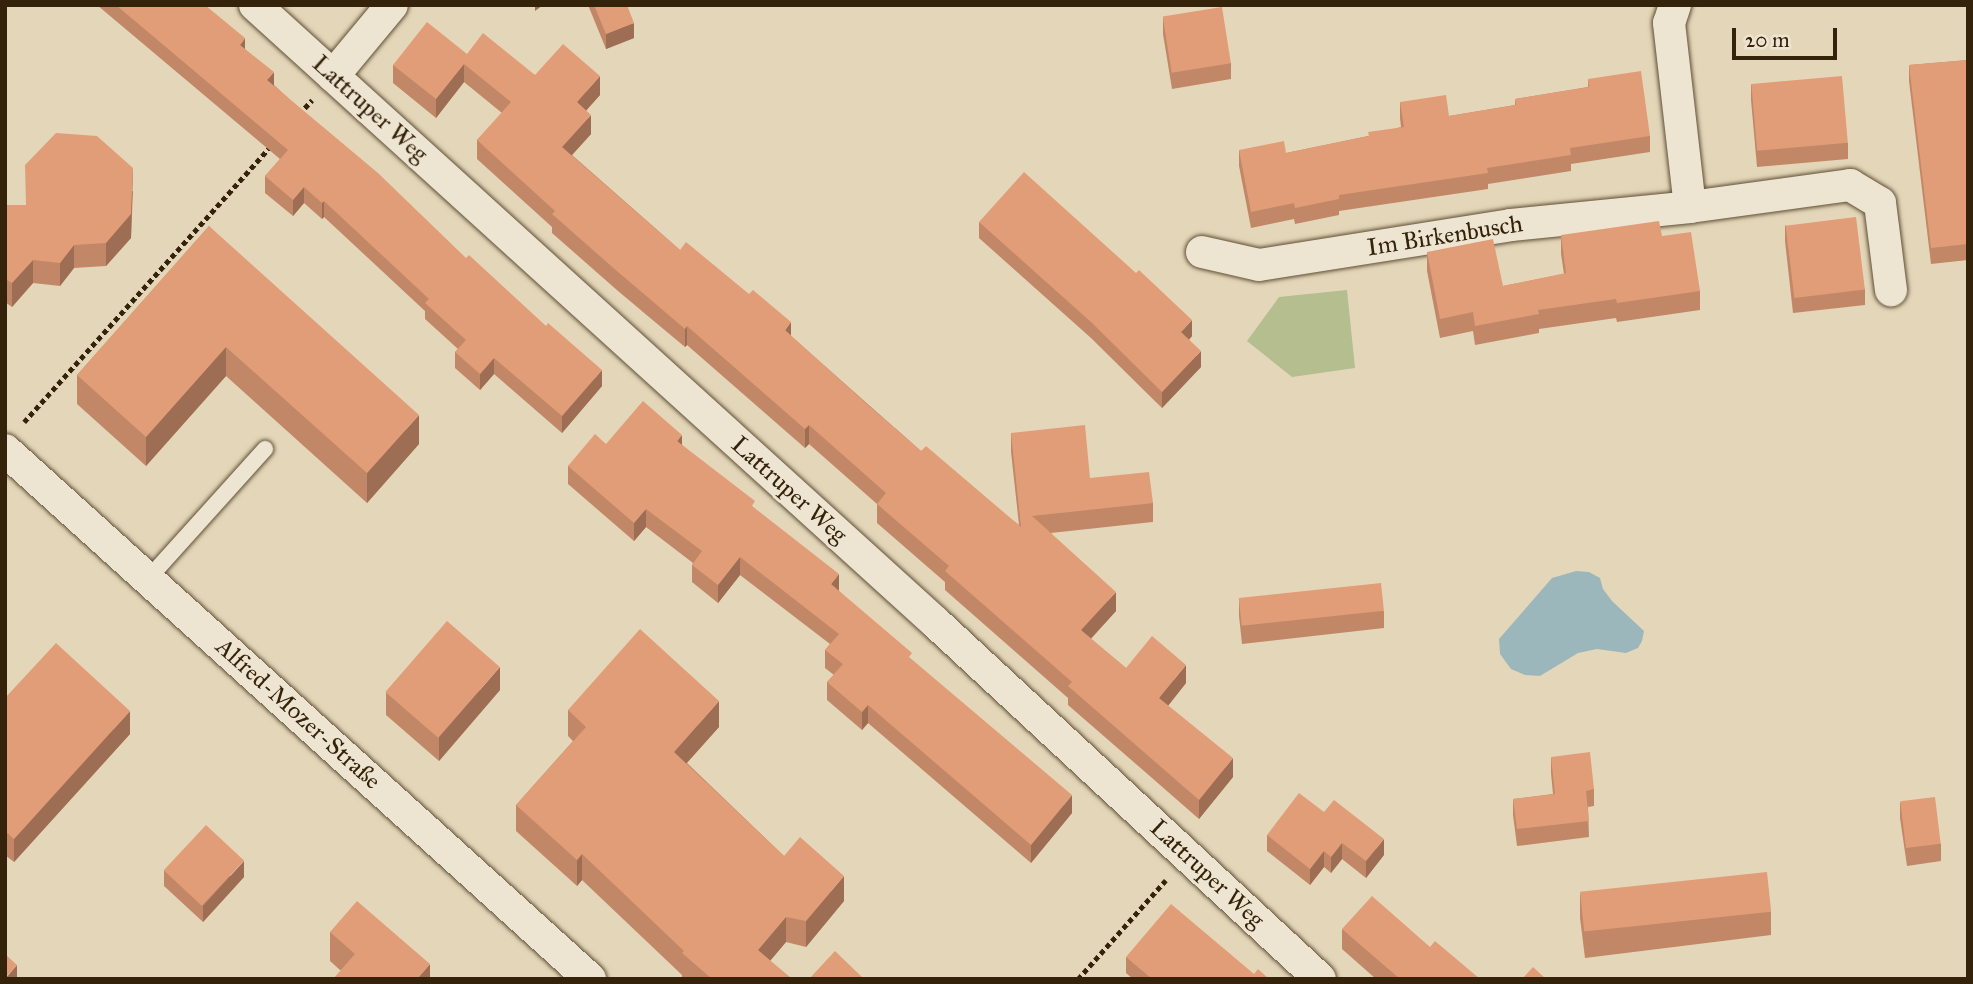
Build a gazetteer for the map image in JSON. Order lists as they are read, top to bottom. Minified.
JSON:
{"streets":{"street":["Lattruper Weg","Im Birkenbusch","Alfred-Mozer-Straße"]},"scale_bar":"20 m"}
